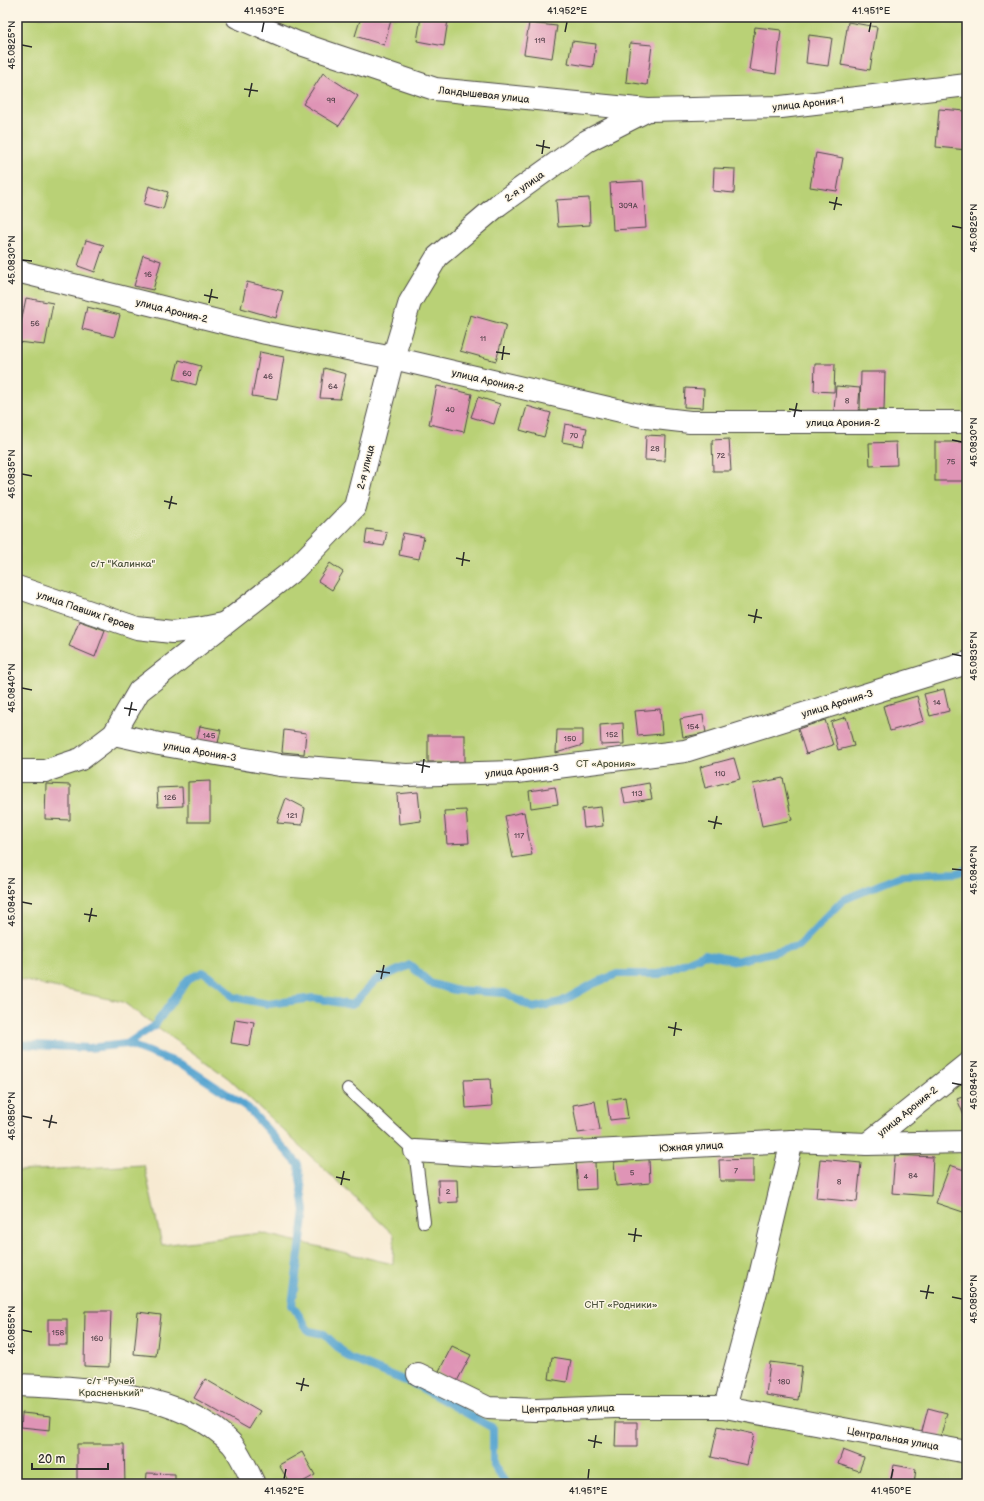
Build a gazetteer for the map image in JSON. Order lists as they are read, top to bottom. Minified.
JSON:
{"streets":{"street":["Ландышевая улица","улица Арония-1","2-я улица","улица Арония-2","улица Павших Героев","улица Арония-3","Южная улица","Центральная улица"]},"crossings":[["Ландышевая улица","улица Арония-1"],["Ландышевая улица","2-я улица"],["улица Арония-1","2-я улица"],["2-я улица","улица Арония-2"],["2-я улица","улица Павших Героев"],["2-я улица","улица Арония-3"],["улица Арония-2","Южная улица"]],"parks":["с/т \"Калинка\"","СТ «Арония»","СНТ «Родники»","с/т \"Ручей Красненький\""],"house_numbers":["119","99","309А","16","56","11","60","46","64","8","40","70","28","72","75","14","154","152","145","150","110","113","126","121","117","7","5","84","4","8","2","158","160","180"],"scale_bar":"20 m","coordinates":["41.953°E","41.952°E","41.951°E","45.0825°N","45.0830°N","45.0835°N","45.0840°N","45.0845°N","45.0850°N","45.0855°N","41.950°E"]}
